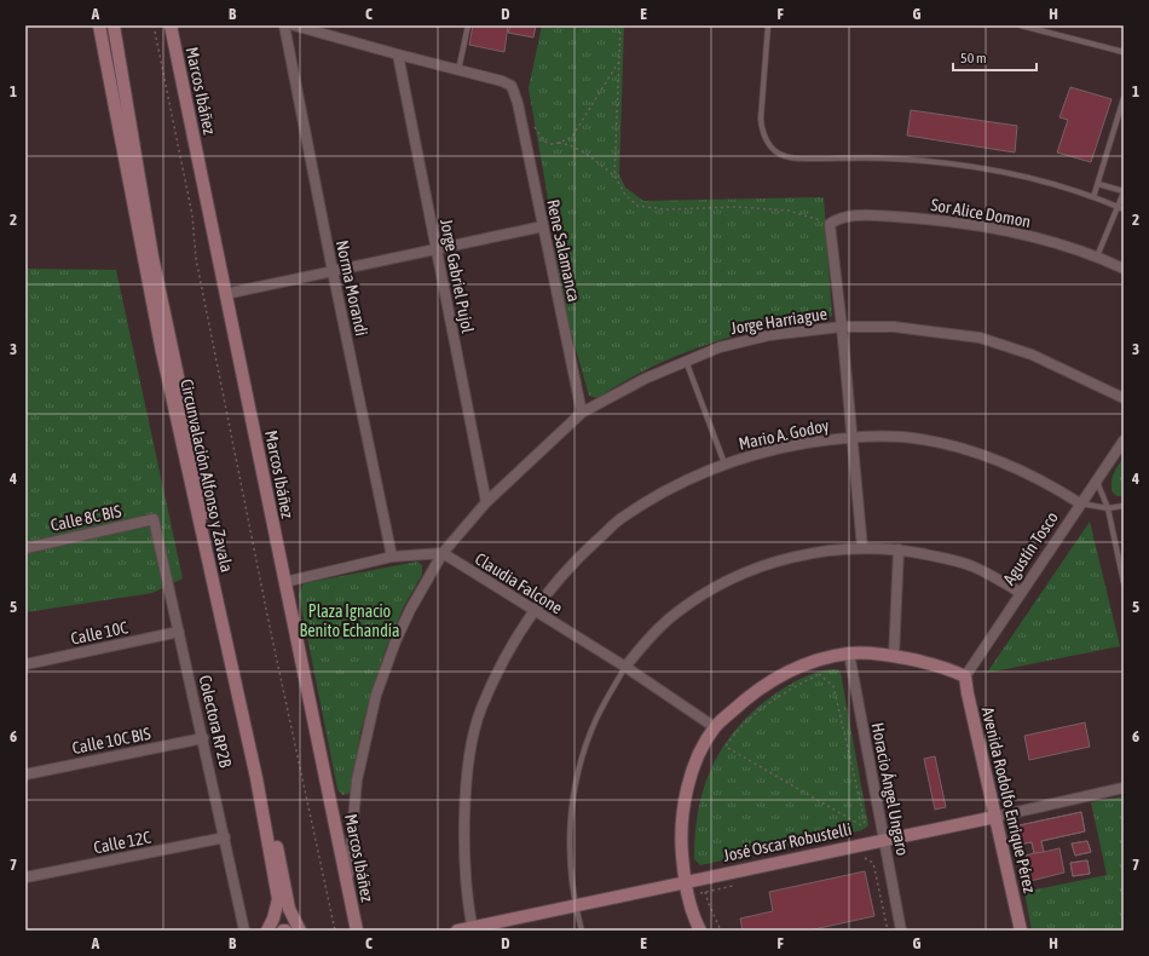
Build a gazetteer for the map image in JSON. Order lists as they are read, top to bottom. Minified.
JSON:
{"streets":{"street":["Marcos Ibáñez","Sor Alice Domon","Rene Salamanca","Jorge Gabriel Pujol","Norma Morandi","Jorge Harriague","Mario A. Godoy","Circunvalación Alfonso y Zavala","Calle 8C BIS","Agustín Tosco","Claudia Falcone","Calle 10C","Colectora RP2B","Calle 10C BIS","Horacio Ángel Ungaro","Avenida Rodolfo Enrique Pérez","Calle 12C","José Oscar Robustelli"]},"crossings":[["Marcos Ibáñez","Jorge Harriague"],["Rene Salamanca","Jorge Harriague"],["Jorge Gabriel Pujol","Jorge Harriague"],["Jorge Harriague","Claudia Falcone"],["Mario A. Godoy","Agustín Tosco"],["Mario A. Godoy","Claudia Falcone"],["Mario A. Godoy","José Oscar Robustelli"],["Calle 8C BIS","Colectora RP2B"],["Agustín Tosco","Avenida Rodolfo Enrique Pérez"],["Calle 10C","Colectora RP2B"],["Colectora RP2B","Calle 10C BIS"],["Colectora RP2B","Calle 12C"],["Horacio Ángel Ungaro","José Oscar Robustelli"],["Avenida Rodolfo Enrique Pérez","José Oscar Robustelli"]],"parks":["Plaza Ignacio Benito Echandía"],"scale_bar":"50 m","grid":{"columns":["A","B","C","D","E","F","G","H"],"rows":["1","2","3","4","5","6","7"]}}
